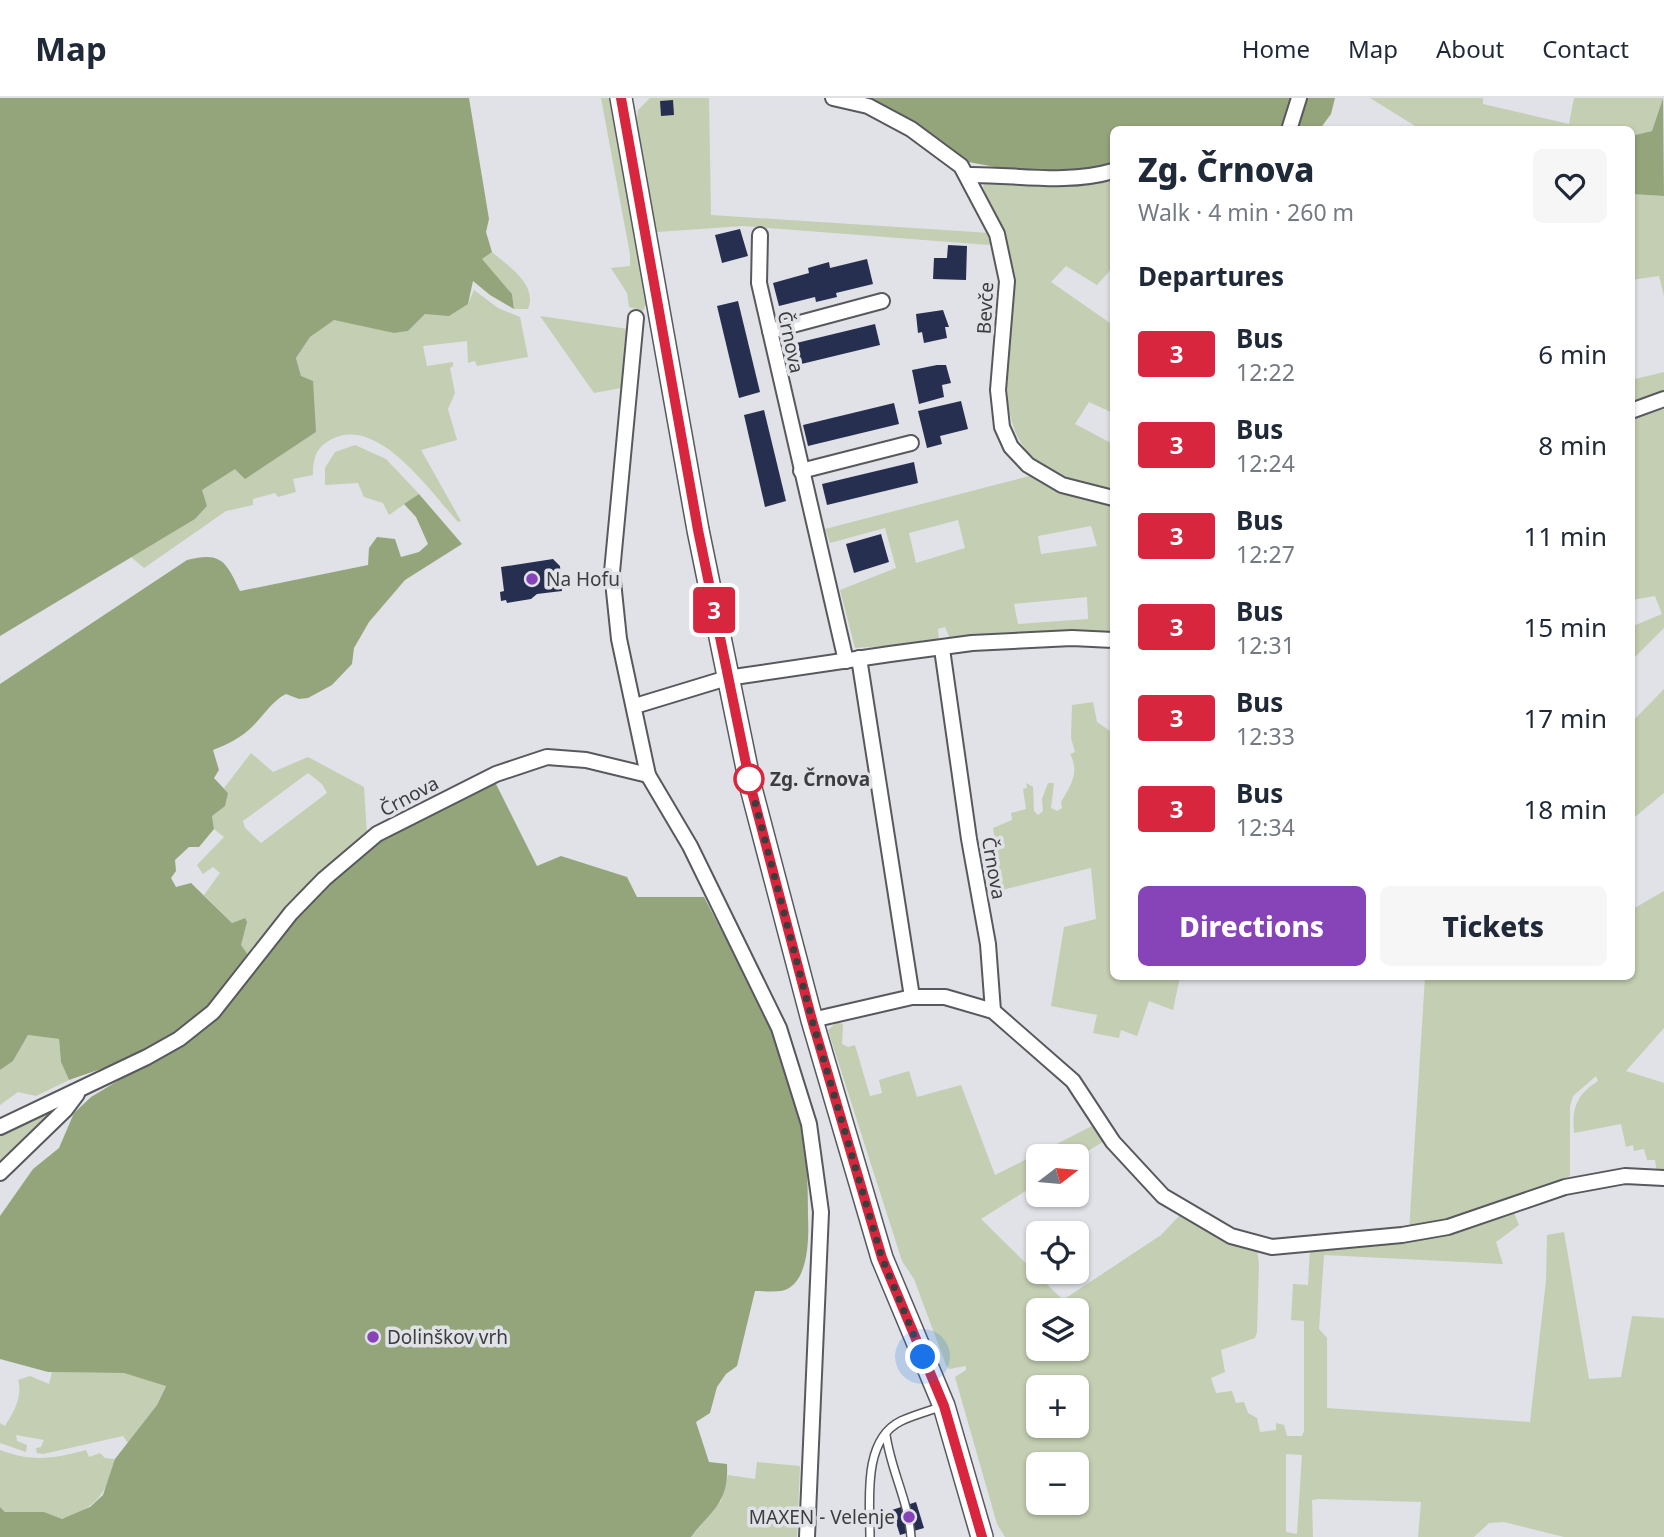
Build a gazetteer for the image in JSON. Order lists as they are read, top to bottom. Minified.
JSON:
{"streets":{"street":["Bevče","Črnova"]},"places":["Na Hofu","Zg. Črnova","Dolinškov vrh","MAXEN - Velenje"],"lines":["bus line 3"],"north":"right","page":{"header":"Map","nav":["Home","Map","About","Contact"],"on_map":"3","heading":[["Zg. Črnova","Walk · 4 min · 260 m"],"Departures"],"list":[{"mark":"3","name":"Bus","note":"12:22","value":"6 min"},{"mark":"3","name":"Bus","note":"12:24","value":"8 min"},{"mark":"3","name":"Bus","note":"12:27","value":"11 min"},{"mark":"3","name":"Bus","note":"12:31","value":"15 min"},{"mark":"3","name":"Bus","note":"12:33","value":"17 min"},{"mark":"3","name":"Bus","note":"12:34","value":"18 min"}],"buttons":["Directions","Tickets"],"map_buttons":["+","−"]}}
